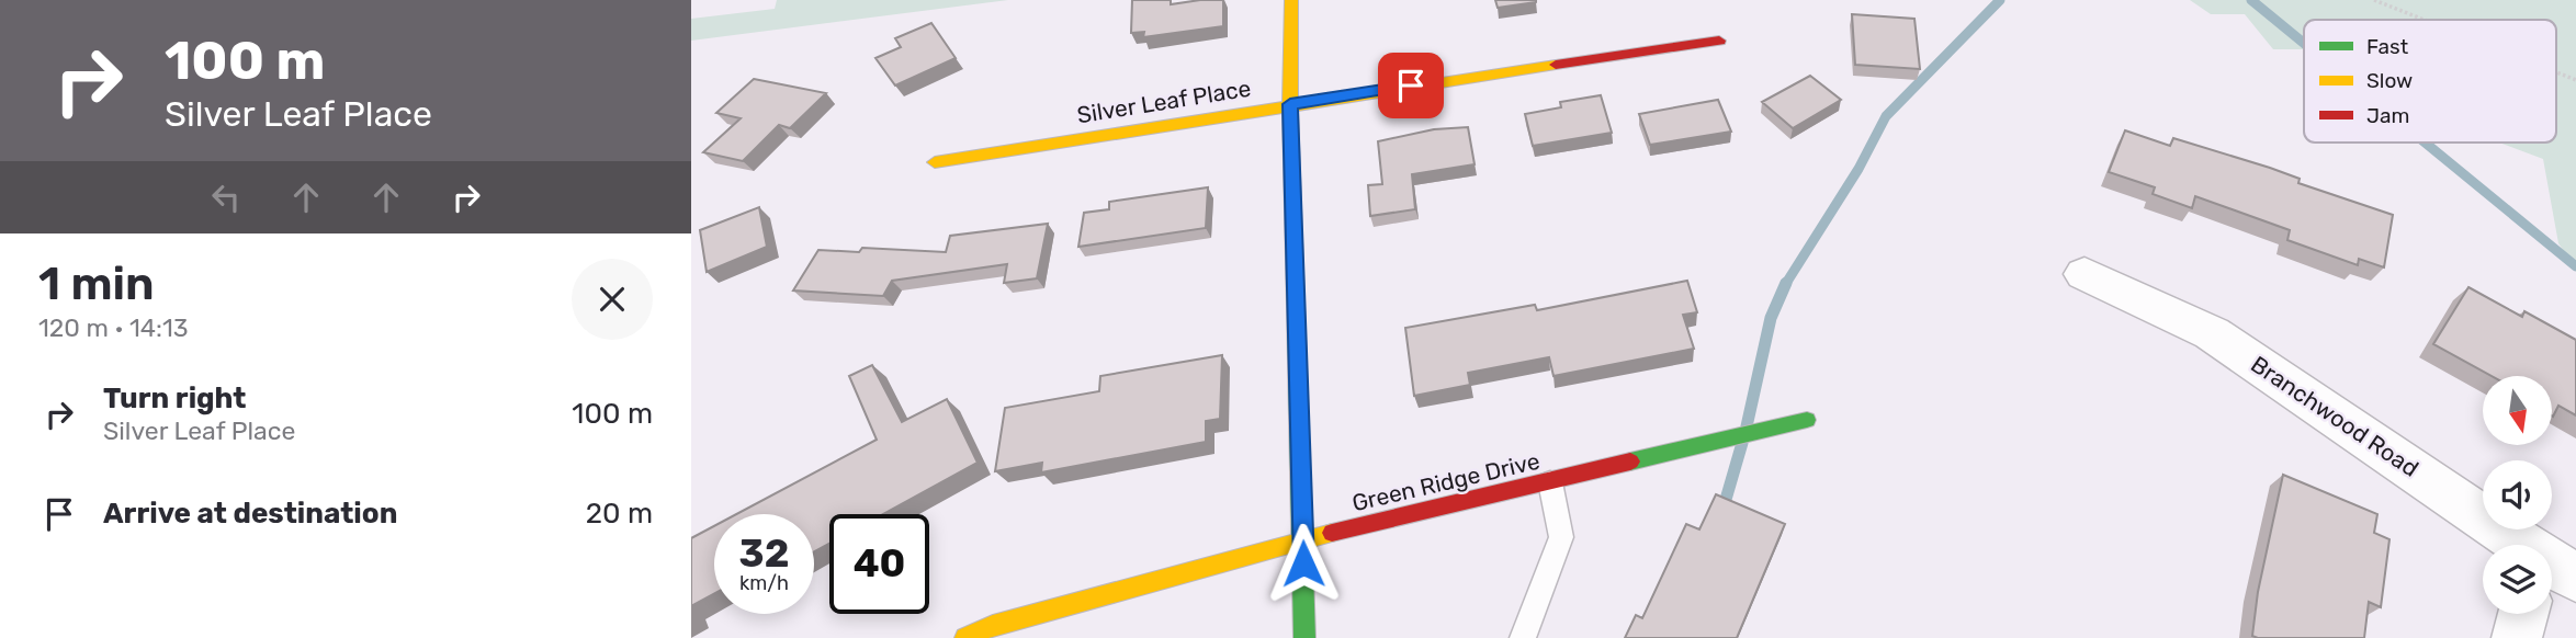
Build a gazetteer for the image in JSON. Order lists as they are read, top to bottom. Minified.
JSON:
{"streets":{"street":["Silver Leaf Place","Branchwood Road","Green Ridge Drive"]},"legend":["Fast","Slow","Jam"],"north":"bottom","page":{"turn":["100 m","Silver Leaf Place"],"heading":["1 min","120 m · 14:13"],"list":[{"name":"Turn right","note":"Silver Leaf Place","value":"100 m"},{"name":"Arrive at destination","value":"20 m"}],"speed":"32 km/h","limit":"40"}}
